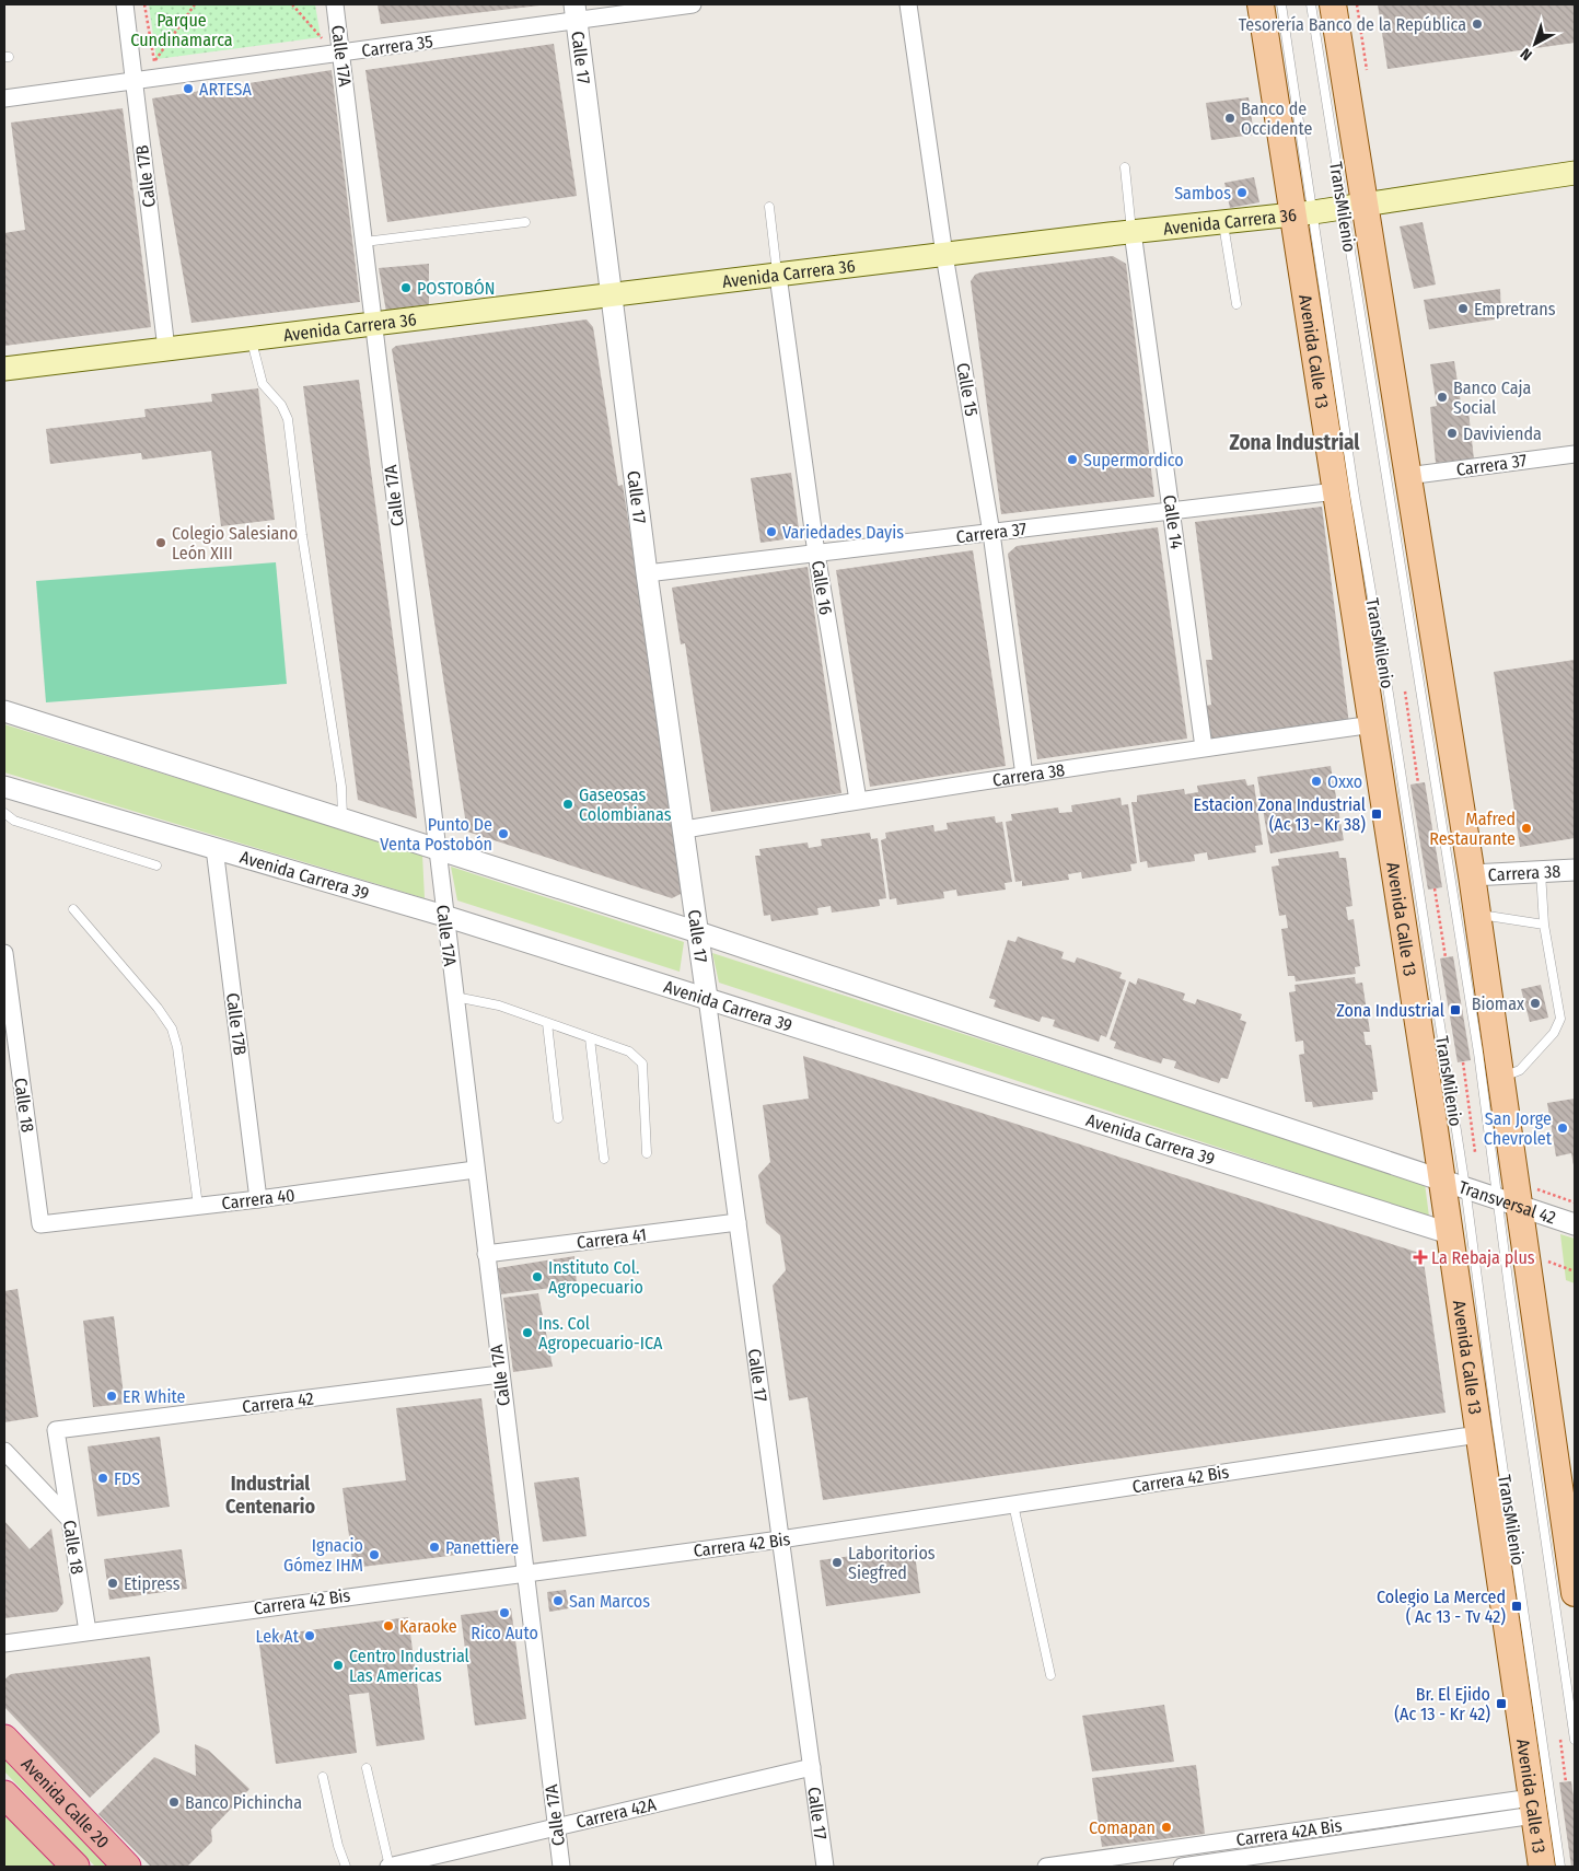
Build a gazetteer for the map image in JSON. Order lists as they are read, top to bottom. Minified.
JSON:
{"streets":{"highway":["Avenida Calle 20"],"main road":["Avenida Carrera 36","Avenida Calle 13"],"street":["Carrera 35","Calle 17A","Calle 17","Calle 17B","Calle 15","Carrera 37","Calle 14","Calle 16","Carrera 38","Avenida Carrera 39","Calle 18","Carrera 40","Transversal 42","Carrera 41","Carrera 42","Carrera 42 Bis","Carrera 42A","Carrera 42A Bis"],"lane":["TransMilenio"]},"crossings":[["Carrera 35","Calle 17A"],["Carrera 35","Calle 17"],["Carrera 35","Calle 17B"],["Calle 17A","Avenida Carrera 36"],["Calle 17A","Avenida Carrera 39"],["Calle 17A","Carrera 40"],["Calle 17A","Carrera 41"],["Calle 17A","Carrera 42"],["Calle 17A","Carrera 42 Bis"],["Calle 17A","Carrera 42A"],["Calle 17","Avenida Carrera 36"],["Calle 17","Carrera 37"],["Calle 17","Carrera 38"],["Calle 17","Avenida Carrera 39"],["Calle 17","Carrera 41"],["Calle 17","Carrera 42 Bis"],["Calle 17","Carrera 42A"],["Calle 17B","Avenida Carrera 36"],["Calle 17B","Avenida Carrera 39"],["Calle 17B","Carrera 40"],["TransMilenio","Avenida Carrera 36"],["TransMilenio","Avenida Calle 13"],["TransMilenio","Transversal 42"],["Avenida Carrera 36","Avenida Calle 13"],["Avenida Carrera 36","Calle 15"],["Avenida Carrera 36","Calle 14"],["Avenida Carrera 36","Calle 16"],["Avenida Calle 13","Carrera 37"],["Avenida Calle 13","Carrera 38"],["Avenida Calle 13","Avenida Carrera 39"],["Avenida Calle 13","Transversal 42"],["Avenida Calle 13","Carrera 42 Bis"],["Avenida Calle 13","Carrera 42A Bis"],["Calle 15","Carrera 37"],["Calle 15","Carrera 38"],["Carrera 37","Calle 14"],["Carrera 37","Calle 16"],["Calle 14","Carrera 38"],["Calle 16","Carrera 38"],["Calle 18","Carrera 40"],["Calle 18","Carrera 42"],["Calle 18","Carrera 42 Bis"]],"districts":["Zona Industrial","Industrial Centenario"],"parks":["Parque Cundinamarca"],"places":{"other":["Tesorería Banco de la República","ARTESA","Banco de Occidente","Sambos","POSTOBÓN","Empretrans","Banco Caja Social","Davivienda","Supermordico","Variedades Dayis","Colegio Salesiano León XIII","Oxxo","Gaseosas Colombianas","Mafred Restaurante","Punto De Venta Postobón","Biomax","San Jorge Chevrolet","Instituto Col. Agropecuario","Ins. Col Agropecuario-ICA","ER White","FDS","Panettiere","Ignacio Gómez IHM","Laboritorios Siegfred","Etipress","San Marcos","Rico Auto","Karaoke","Lek At","Centro Industrial Las Americas","Banco Pichincha","Comapan"],"transit":["Estacion Zona Industrial (Ac 13 - Kr 38)","Zona Industrial","Colegio La Merced ( Ac 13 - Tv 42)","Br. El Ejido (Ac 13 - Kr 42)"],"health":["La Rebaja plus"]},"north":"bottom left"}
